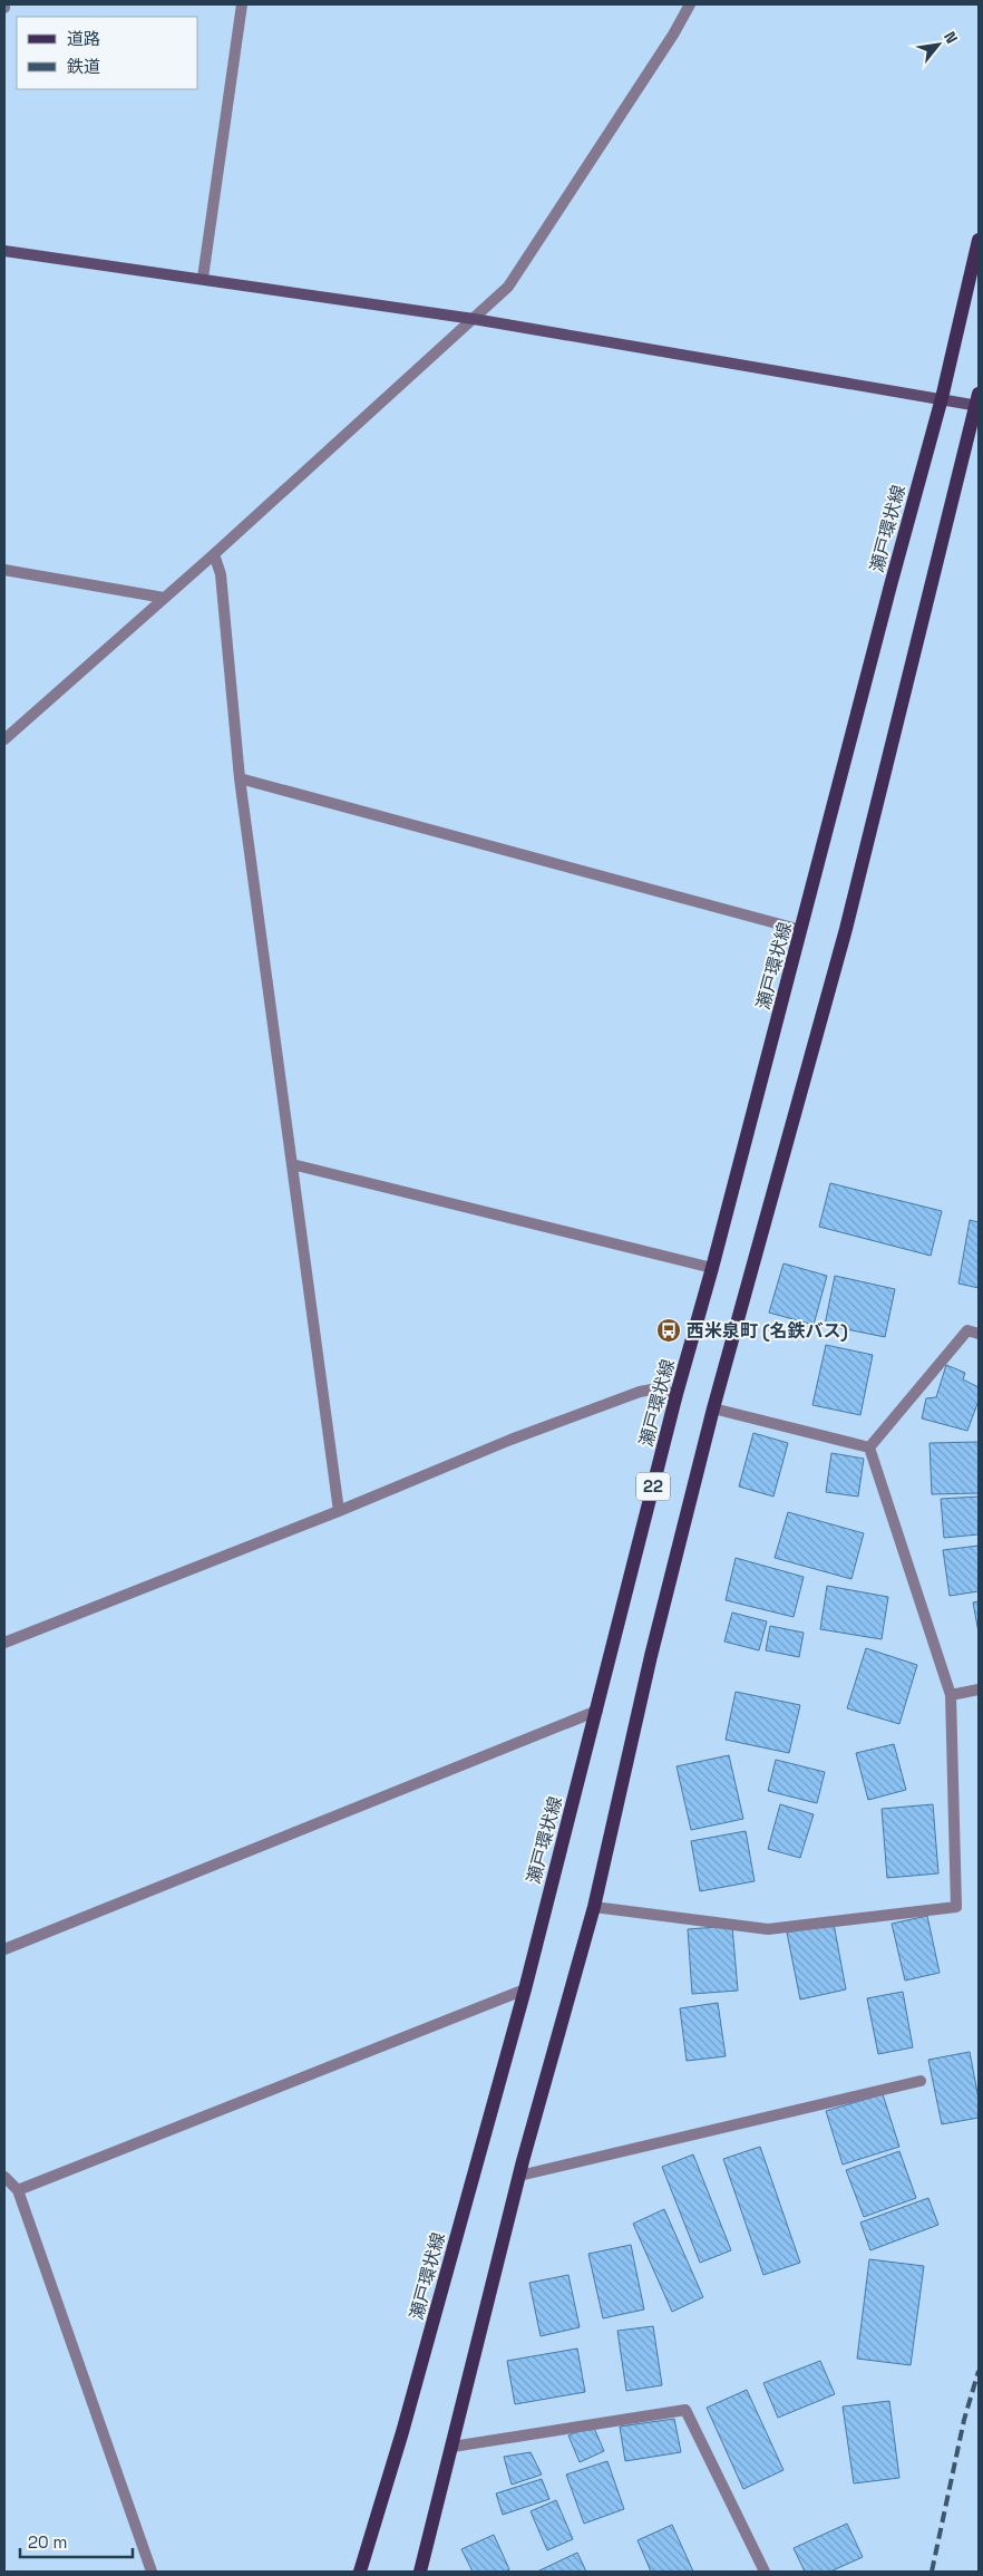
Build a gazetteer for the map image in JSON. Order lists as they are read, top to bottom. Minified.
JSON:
{"streets":{"main road":["瀬戸環状線","22"]},"places":{"bus stop":["西米泉町 (名鉄バス)"]},"legend":["道路","鉄道"],"scale_bar":"20 m","north":"top right"}
